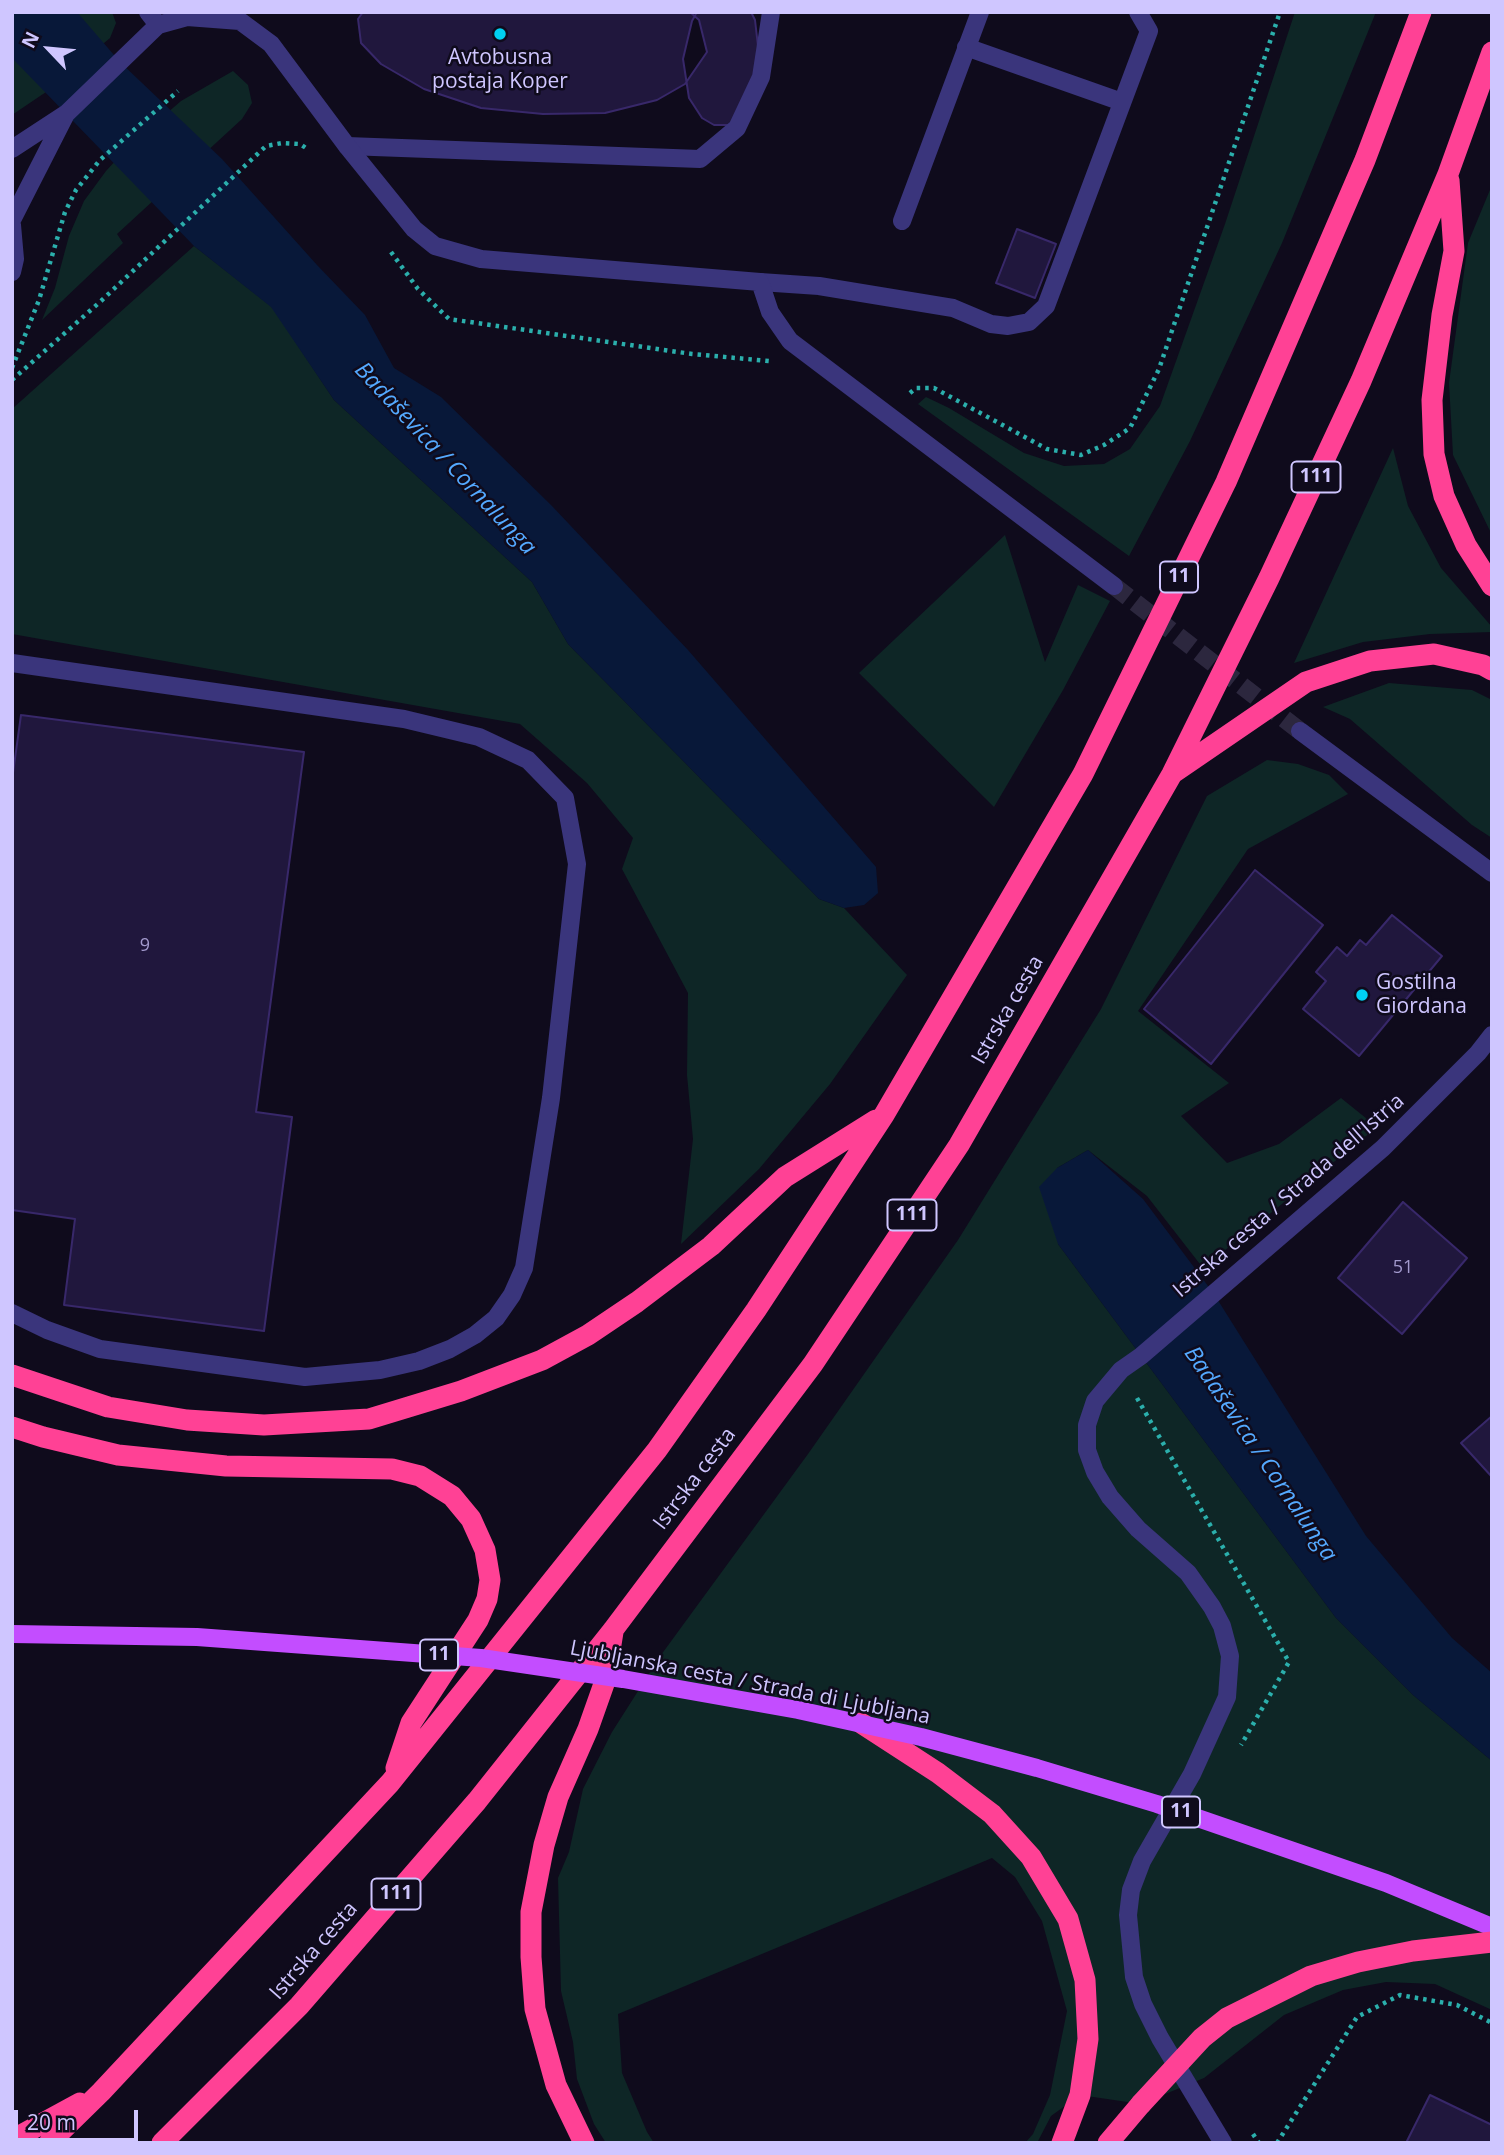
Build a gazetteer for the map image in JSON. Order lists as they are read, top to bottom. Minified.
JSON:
{"streets":{"highway":["111","11","Istrska cesta"],"main road":["Ljubljanska cesta / Strada di Ljubljana"],"street":["Istrska cesta / Strada dell'Istria"]},"crossings":[["111","Istrska cesta"]],"water":["Badaševica / Cornalunga"],"places":["Avtobusna postaja Koper","Gostilna Giordana"],"house_numbers":["9","51"],"scale_bar":"20 m","north":"top left"}
